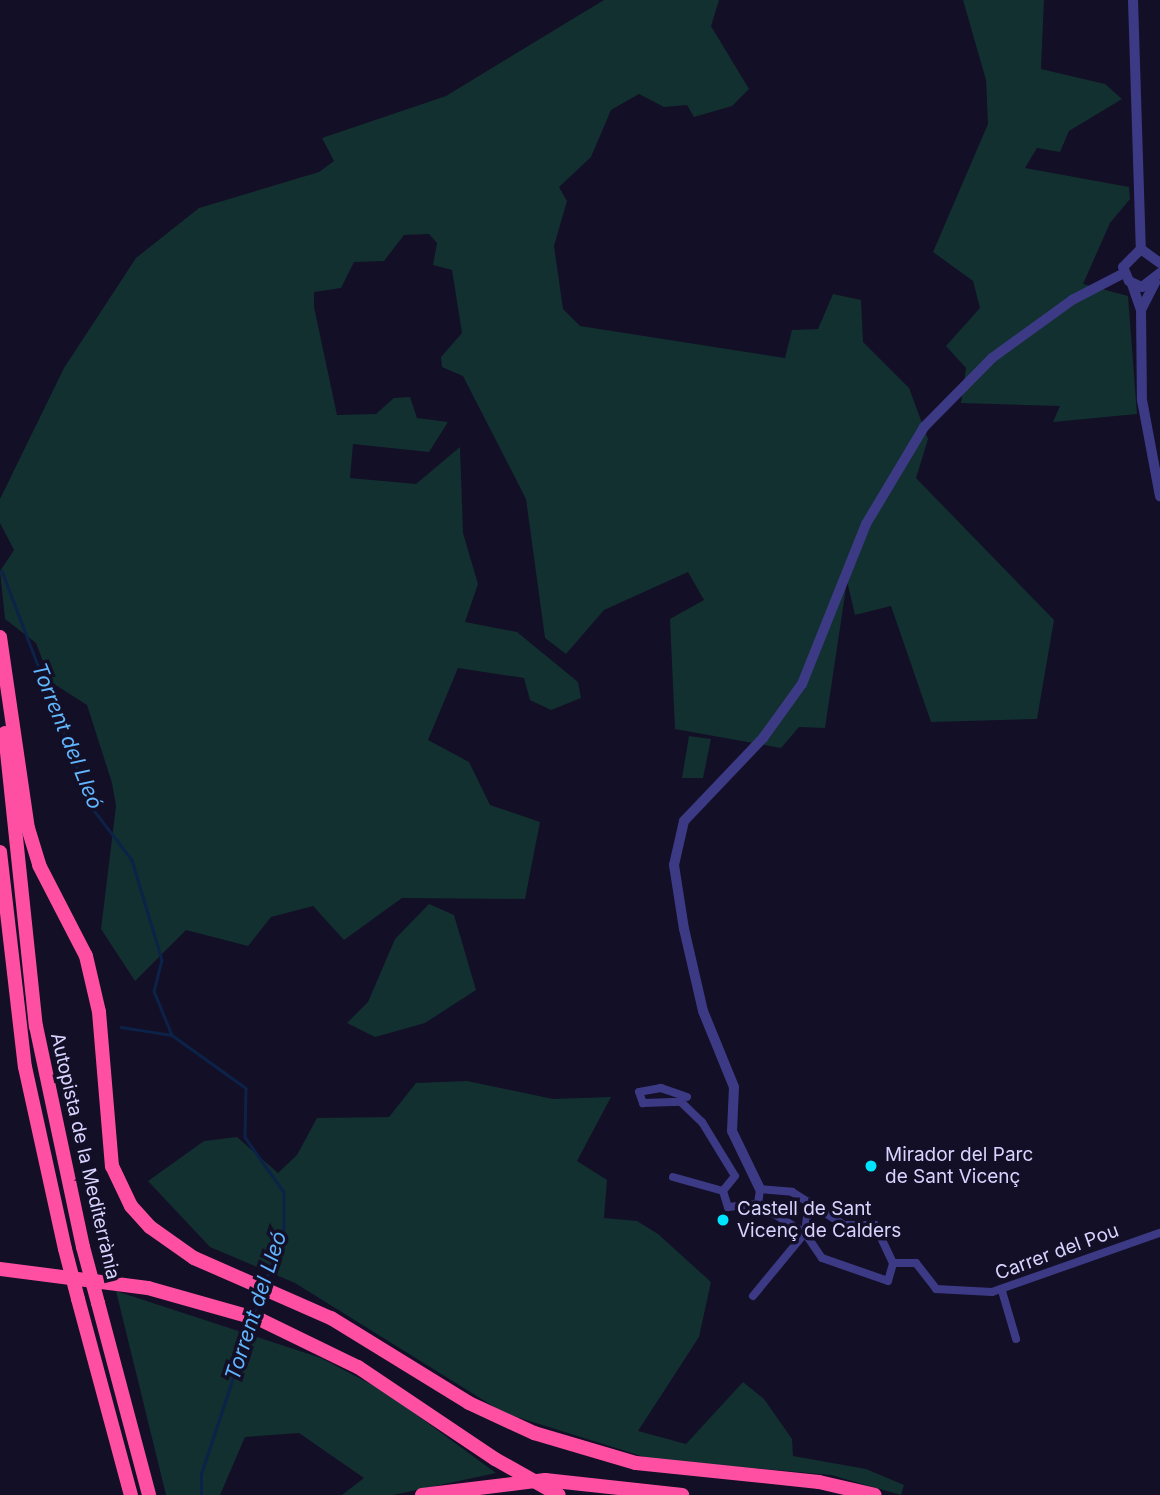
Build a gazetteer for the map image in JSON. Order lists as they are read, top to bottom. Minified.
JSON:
{"streets":{"highway":["Autopista de la Mediterrània"],"street":["Carrer del Pou"]},"water":["Torrent del Lleó"],"places":["Mirador del Parc de Sant Vicenç","Castell de Sant Vicenç de Calders"]}
